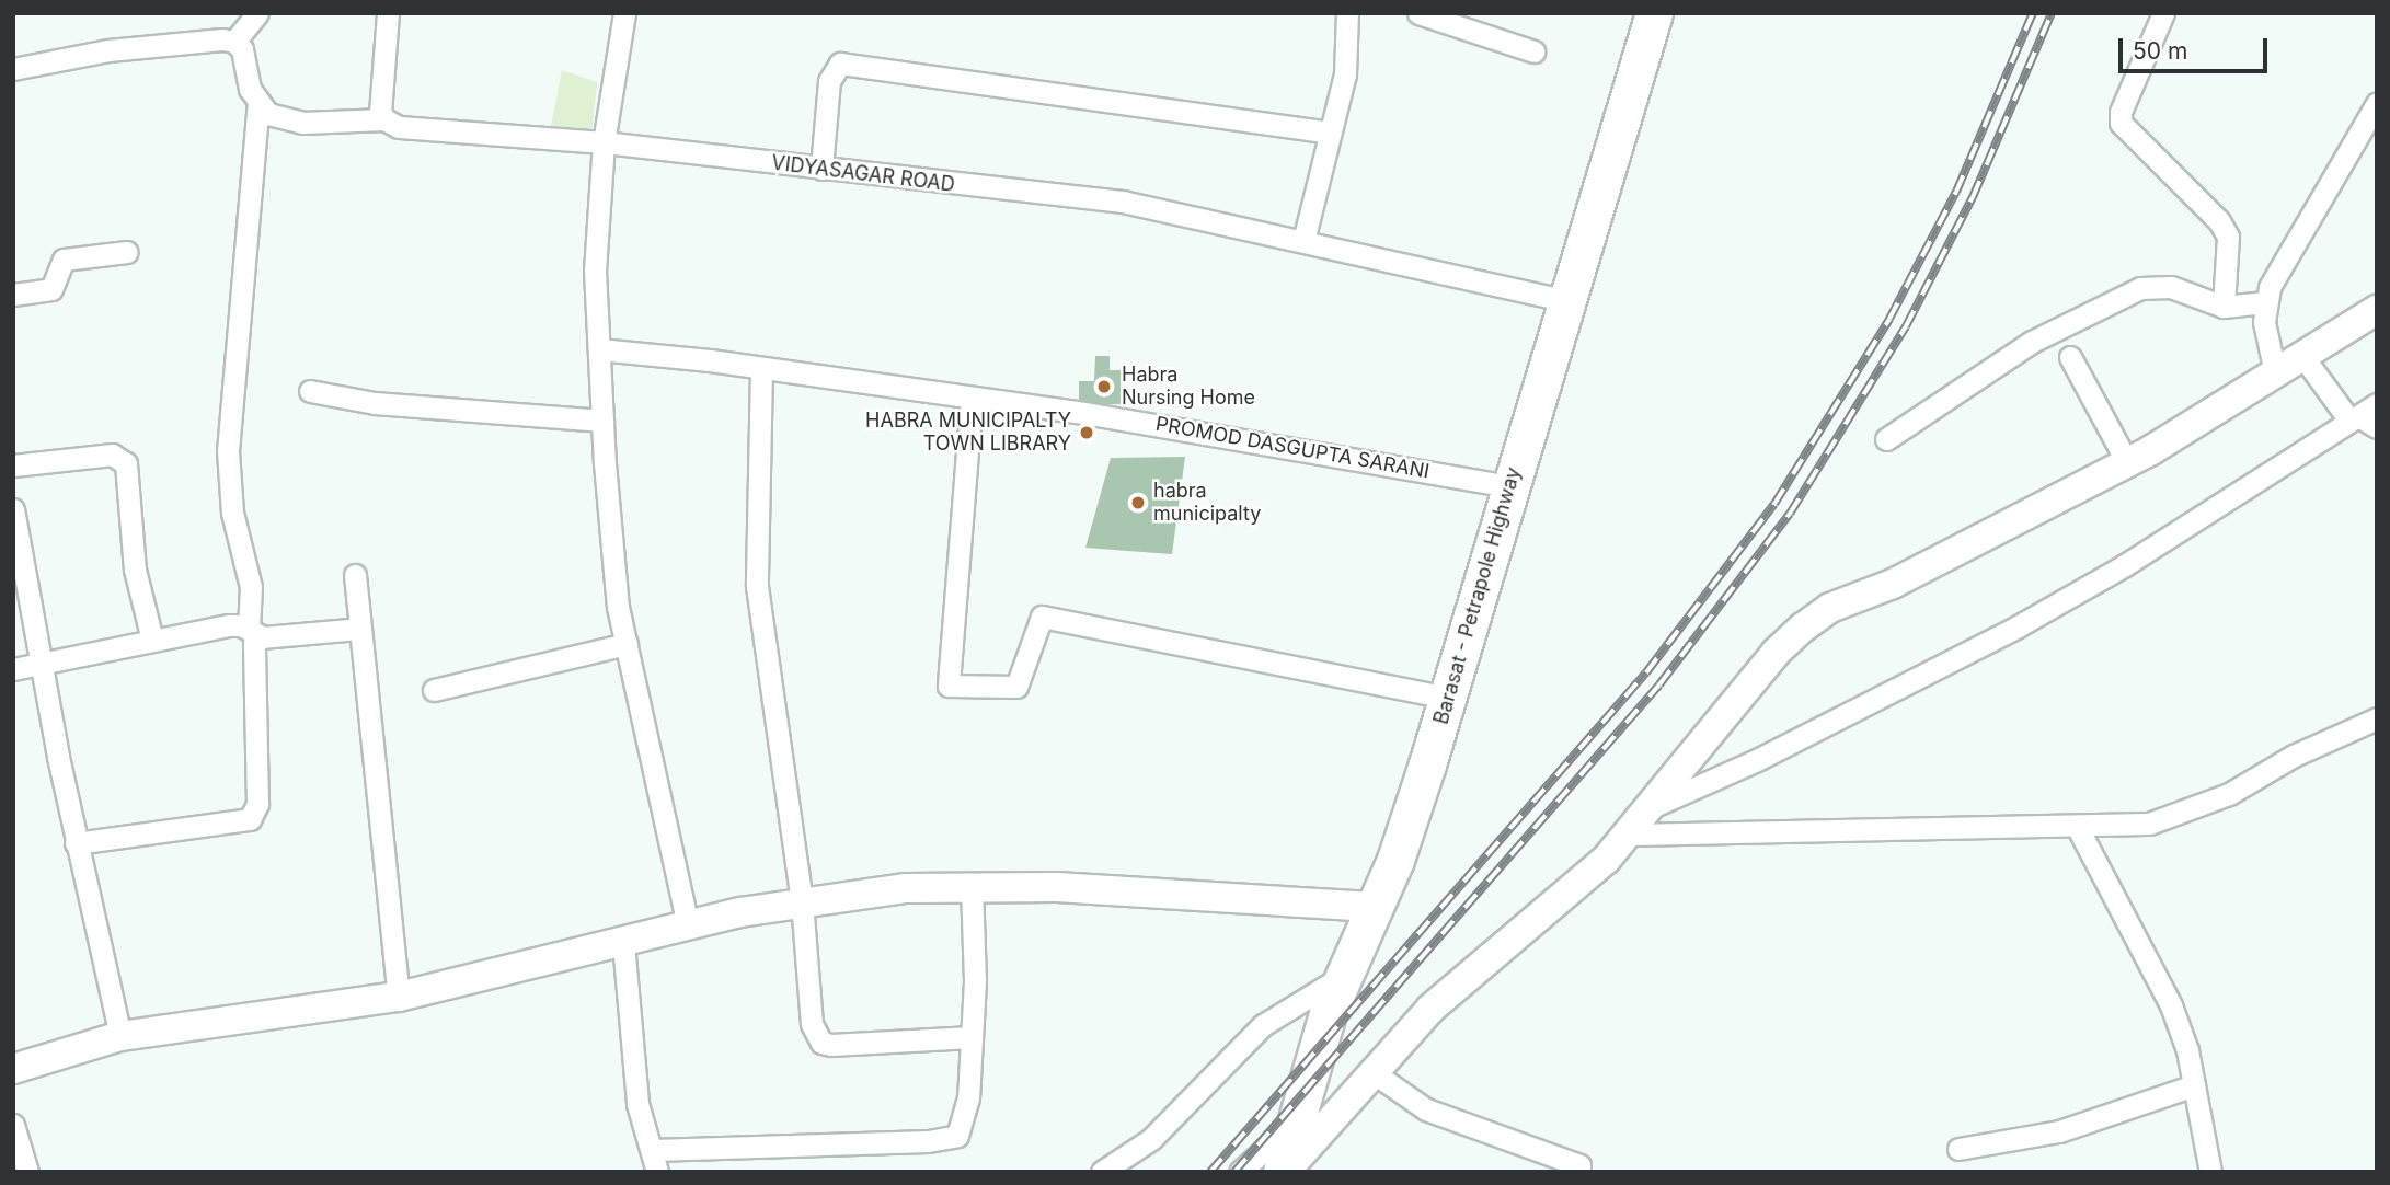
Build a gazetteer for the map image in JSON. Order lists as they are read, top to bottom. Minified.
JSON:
{"streets":{"highway":["Barasat - Petrapole Highway"],"street":["VIDYASAGAR ROAD","PROMOD DASGUPTA SARANI"]},"crossings":[["VIDYASAGAR ROAD","Barasat - Petrapole Highway"],["PROMOD DASGUPTA SARANI","Barasat - Petrapole Highway"]],"places":["Habra Nursing Home","HABRA MUNICIPALTY TOWN LIBRARY","habra municipalty"],"scale_bar":"50 m"}
